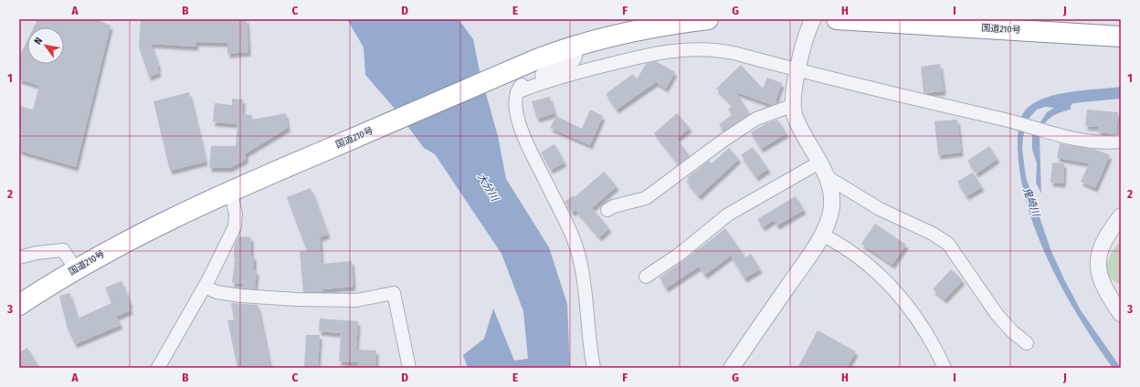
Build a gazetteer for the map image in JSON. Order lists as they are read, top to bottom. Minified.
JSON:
{"streets":{"highway":["国道210号"]},"water":["大分川","鬼崎川"],"north":"top left","grid":{"columns":["A","B","C","D","E","F","G","H","I","J"],"rows":["1","2","3"]}}
